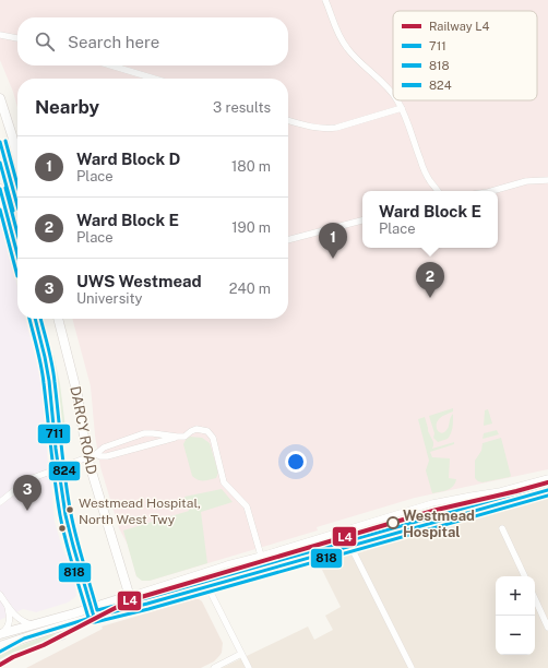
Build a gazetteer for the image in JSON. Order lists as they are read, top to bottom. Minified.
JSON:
{"streets":{"street":["DARCY ROAD"]},"places":["Westmead Hospital, North West Twy","Westmead Hospital"],"lines":["transit line 824","transit line 711","transit line 818","rail line L4"],"legend":["Railway L4","711","818","824"],"page":{"search":"Search here","heading":["Nearby","3 results"],"list":[{"mark":"1","name":"Ward Block D","note":"Place","value":"180 m"},{"mark":"2","name":"Ward Block E","note":"Place","value":"190 m"},{"mark":"3","name":"UWS Westmead","note":"University","value":"240 m"}],"popup":["Ward Block E","Place"],"pins":["1","2","3"],"map_buttons":["+","−"]}}
